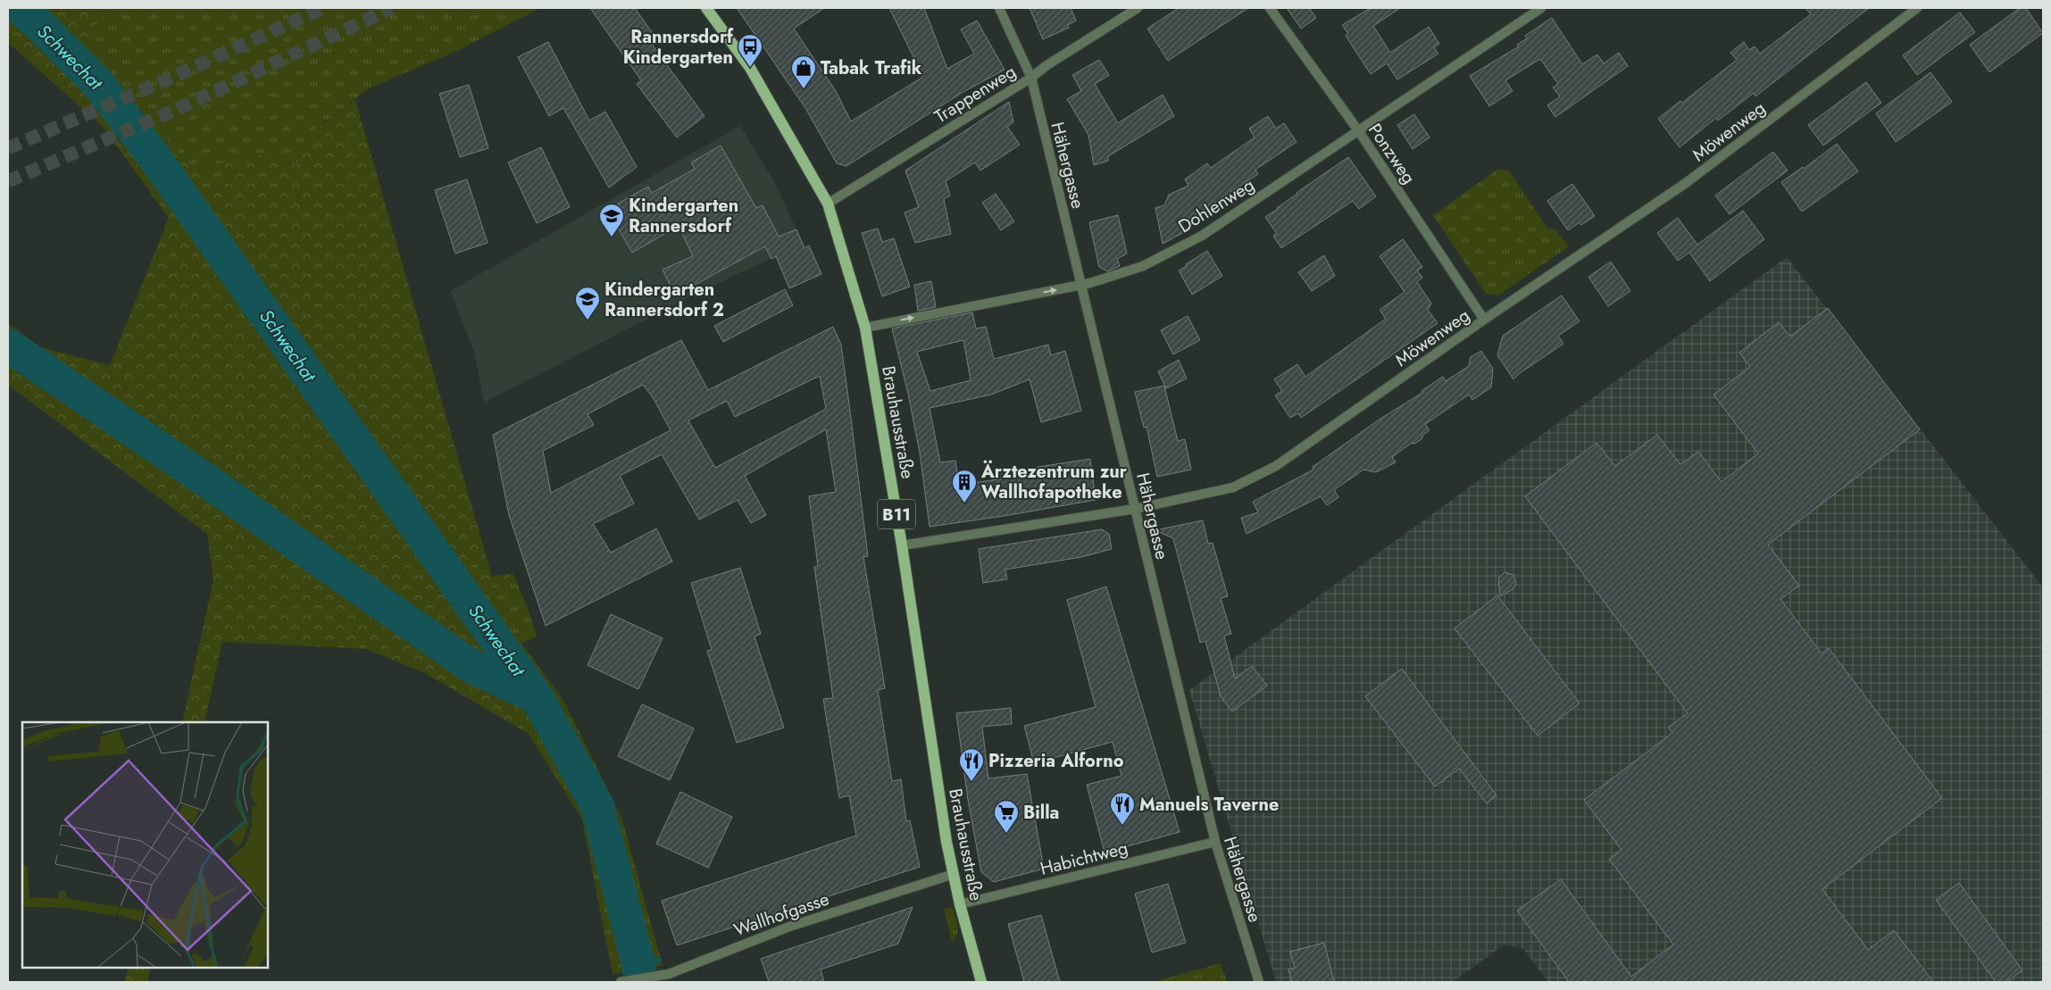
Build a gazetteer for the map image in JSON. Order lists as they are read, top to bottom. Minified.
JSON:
{"streets":{"main road":["Brauhausstraße","B11"],"street":["Trappenweg","Möwenweg","Ponzweg","Hähergasse","Dohlenweg","Habichtweg","Wallhofgasse"]},"crossings":[["Trappenweg","Hähergasse"],["Trappenweg","Brauhausstraße"],["Möwenweg","Ponzweg"],["Möwenweg","Hähergasse"],["Möwenweg","Brauhausstraße"],["Ponzweg","Dohlenweg"],["Hähergasse","Dohlenweg"],["Hähergasse","Habichtweg"],["Dohlenweg","Brauhausstraße"],["Brauhausstraße","Habichtweg"],["Brauhausstraße","Wallhofgasse"]],"water":["Schwechat"],"places":{"bus stop":["Rannersdorf Kindergarten"],"shop":["Tabak Trafik"],"school or university":["Kindergarten Rannersdorf","Kindergarten Rannersdorf 2"],"building":["Ärztezentrum zur Wallhofapotheke"],"restaurant":["Pizzeria Alforno","Manuels Taverne"],"supermarket":["Billa"]}}
